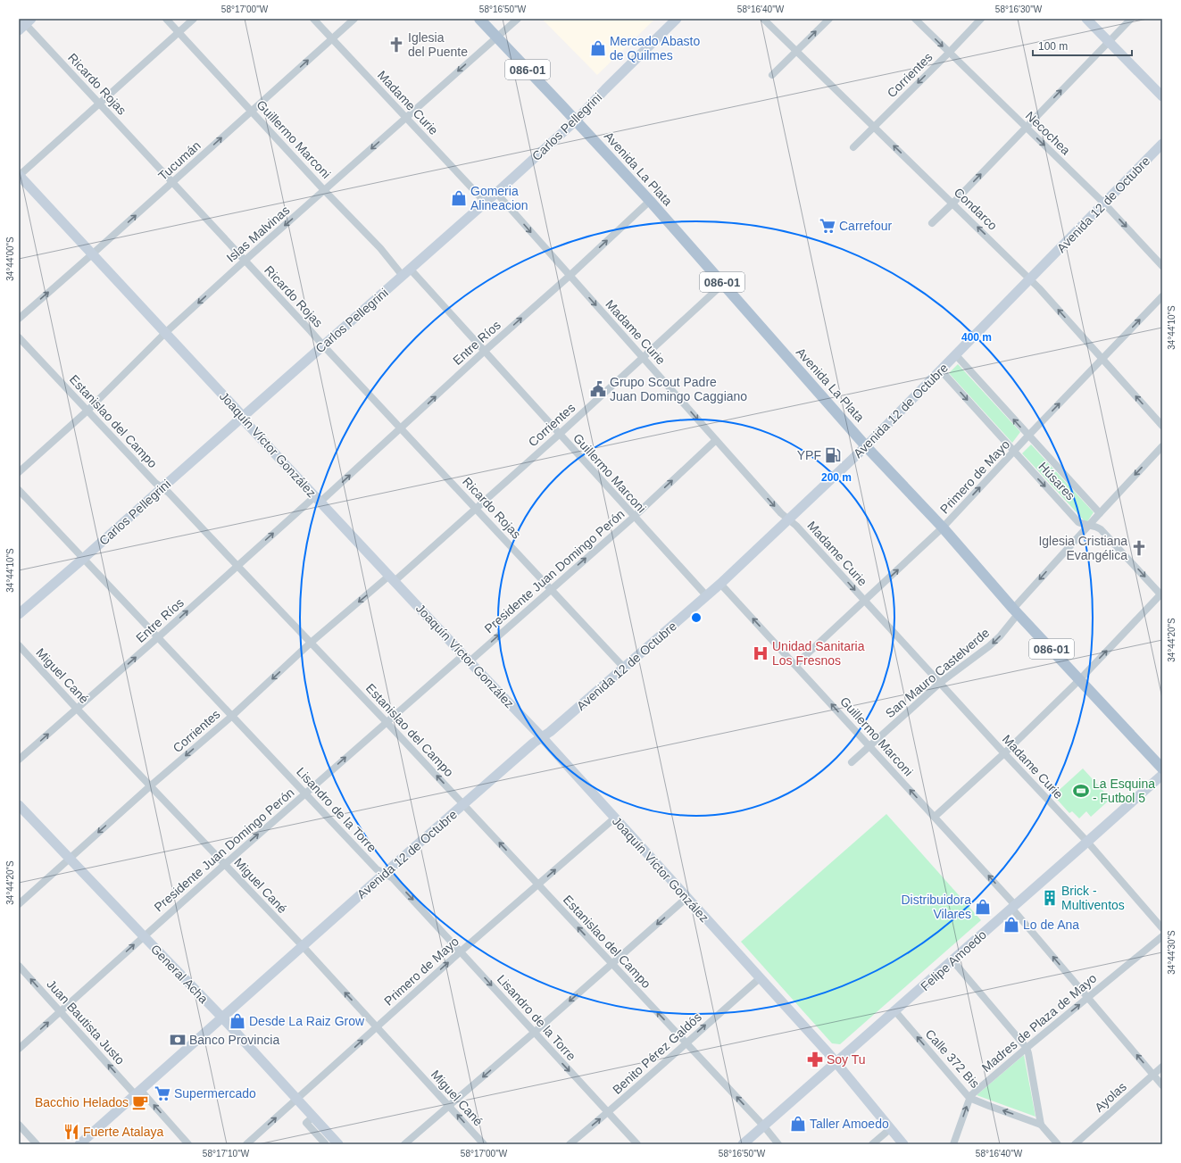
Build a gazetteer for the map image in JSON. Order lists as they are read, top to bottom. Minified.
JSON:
{"streets":{"main road":["086-01","Avenida La Plata"],"street":["Corrientes","Ricardo Rojas","Madame Curie","Carlos Pellegrini","Necochea","Guillermo Marconi","Tucumán","Avenida 12 de Octubre","Condarco","Islas Malvinas","Entre Ríos","Estanislao del Campo","Joaquín Víctor González","Primero de Mayo","Húsares","Presidente Juan Domingo Perón","San Mauro Castelverde","Miguel Cané","Lisandro de la Torre","Felipe Amoedo","General Acha","Juan Bautista Justo","Madres de Plaza de Mayo","Benito Pérez Galdós","Calle 372 Bis","Ayolas"]},"crossings":[["Corrientes","Ricardo Rojas"],["Corrientes","Madame Curie"],["Corrientes","Necochea"],["Corrientes","Guillermo Marconi"],["Corrientes","Avenida La Plata"],["Corrientes","Condarco"],["Corrientes","Estanislao del Campo"],["Corrientes","Joaquín Víctor González"],["Corrientes","Miguel Cané"],["Corrientes","Lisandro de la Torre"],["Corrientes","General Acha"],["Ricardo Rojas","Carlos Pellegrini"],["Ricardo Rojas","Tucumán"],["Ricardo Rojas","Avenida 12 de Octubre"],["Ricardo Rojas","Islas Malvinas"],["Ricardo Rojas","Entre Ríos"],["Ricardo Rojas","Presidente Juan Domingo Perón"],["Madame Curie","Carlos Pellegrini"],["Madame Curie","Tucumán"],["Madame Curie","Avenida 12 de Octubre"],["Madame Curie","Islas Malvinas"],["Madame Curie","Entre Ríos"],["Madame Curie","Primero de Mayo"],["Madame Curie","Presidente Juan Domingo Perón"],["Madame Curie","San Mauro Castelverde"],["Madame Curie","Felipe Amoedo"],["Carlos Pellegrini","Guillermo Marconi"],["Carlos Pellegrini","Avenida La Plata"],["Carlos Pellegrini","Estanislao del Campo"],["Carlos Pellegrini","Joaquín Víctor González"],["Carlos Pellegrini","Lisandro de la Torre"],["Necochea","Avenida 12 de Octubre"],["Guillermo Marconi","Tucumán"],["Guillermo Marconi","Avenida 12 de Octubre"],["Guillermo Marconi","Islas Malvinas"],["Guillermo Marconi","Entre Ríos"],["Guillermo Marconi","Primero de Mayo"],["Guillermo Marconi","Presidente Juan Domingo Perón"],["Guillermo Marconi","San Mauro Castelverde"],["Guillermo Marconi","Felipe Amoedo"],["Guillermo Marconi","Madres de Plaza de Mayo"],["Guillermo Marconi","Ayolas"],["Tucumán","Joaquín Víctor González"],["Avenida La Plata","Avenida 12 de Octubre"],["Avenida La Plata","Islas Malvinas"],["Avenida La Plata","Entre Ríos"],["Avenida La Plata","Primero de Mayo"],["Avenida La Plata","San Mauro Castelverde"],["Avenida 12 de Octubre","Condarco"],["Avenida 12 de Octubre","Estanislao del Campo"],["Avenida 12 de Octubre","Joaquín Víctor González"],["Avenida 12 de Octubre","Húsares"],["Avenida 12 de Octubre","Miguel Cané"],["Avenida 12 de Octubre","Lisandro de la Torre"],["Avenida 12 de Octubre","General Acha"],["Avenida 12 de Octubre","Juan Bautista Justo"],["Condarco","Primero de Mayo"],["Islas Malvinas","Estanislao del Campo"],["Islas Malvinas","Joaquín Víctor González"],["Entre Ríos","Estanislao del Campo"],["Entre Ríos","Joaquín Víctor González"],["Entre Ríos","Miguel Cané"],["Entre Ríos","Lisandro de la Torre"],["Estanislao del Campo","Primero de Mayo"],["Estanislao del Campo","Presidente Juan Domingo Perón"],["Estanislao del Campo","Felipe Amoedo"],["Estanislao del Campo","Benito Pérez Galdós"],["Joaquín Víctor González","Primero de Mayo"],["Joaquín Víctor González","Presidente Juan Domingo Perón"],["Joaquín Víctor González","Felipe Amoedo"],["Joaquín Víctor González","Benito Pérez Galdós"],["Primero de Mayo","Húsares"],["Primero de Mayo","Miguel Cané"],["Primero de Mayo","Lisandro de la Torre"],["Primero de Mayo","General Acha"],["Húsares","San Mauro Castelverde"],["Presidente Juan Domingo Perón","Miguel Cané"],["Presidente Juan Domingo Perón","Lisandro de la Torre"],["Presidente Juan Domingo Perón","General Acha"],["Presidente Juan Domingo Perón","Juan Bautista Justo"],["Lisandro de la Torre","Benito Pérez Galdós"],["Felipe Amoedo","Calle 372 Bis"],["Madres de Plaza de Mayo","Calle 372 Bis"]],"one_way":["Corrientes","Madame Curie","Necochea","Guillermo Marconi","Tucumán","Condarco","Islas Malvinas","Entre Ríos","Estanislao del Campo","Primero de Mayo","Presidente Juan Domingo Perón","San Mauro Castelverde","Lisandro de la Torre","Juan Bautista Justo","Madres de Plaza de Mayo","Benito Pérez Galdós","Calle 372 Bis"],"places":{"church":["Iglesia del Puente","Iglesia Cristiana Evangélica"],"shop":["Mercado Abasto de Quilmes","Gomeria Alineacion","Distribuidora Vilares","Lo de Ana","Desde La Raiz Grow","Taller Amoedo"],"supermarket":["Carrefour","Supermercado"],"public building":["Grupo Scout Padre Juan Domingo Caggiano"],"fuel station":["YPF"],"hospital":["Unidad Sanitaria Los Fresnos"],"sports":["La Esquina - Futbol 5"],"building":["Brick - Multiventos"],"bank":["Banco Provincia"],"pharmacy":["Soy Tu"],"cafe":["Bacchio Helados"],"restaurant":["Fuerte Atalaya"]},"scale_bar":"100 m","coordinates":["58°17'00\"W","58°16'50\"W","58°16'40\"W","58°16'30\"W","34°44'00\"S","34°44'10\"S","34°44'20\"S","34°44'30\"S","58°17'10\"W"],"rings":["400 m","200 m"]}
